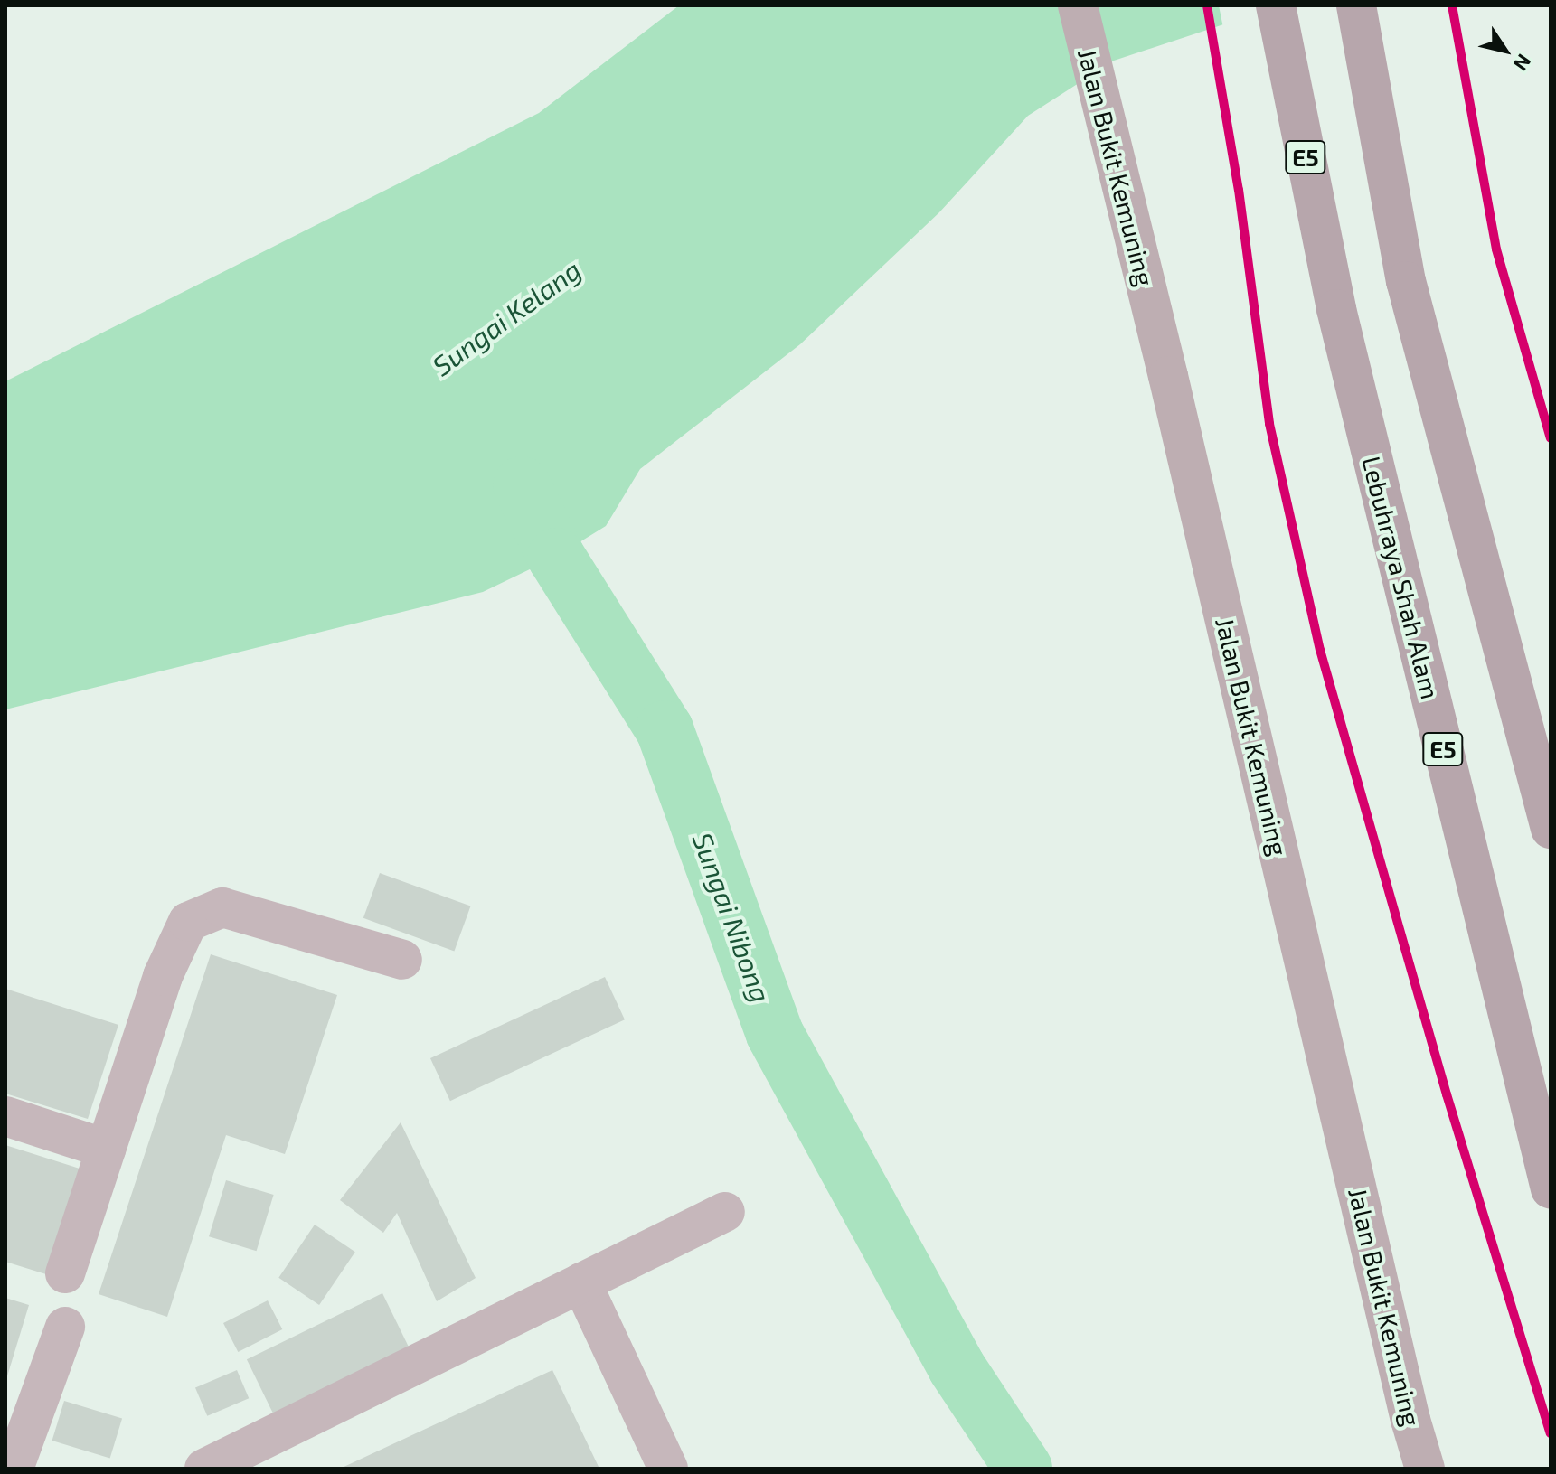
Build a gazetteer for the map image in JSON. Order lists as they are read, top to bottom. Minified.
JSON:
{"streets":{"highway":["E5","Lebuhraya Shah Alam"],"main road":["Jalan Bukit Kemuning"]},"water":["Sungai Kelang","Sungai Nibong"],"north":"bottom right"}
